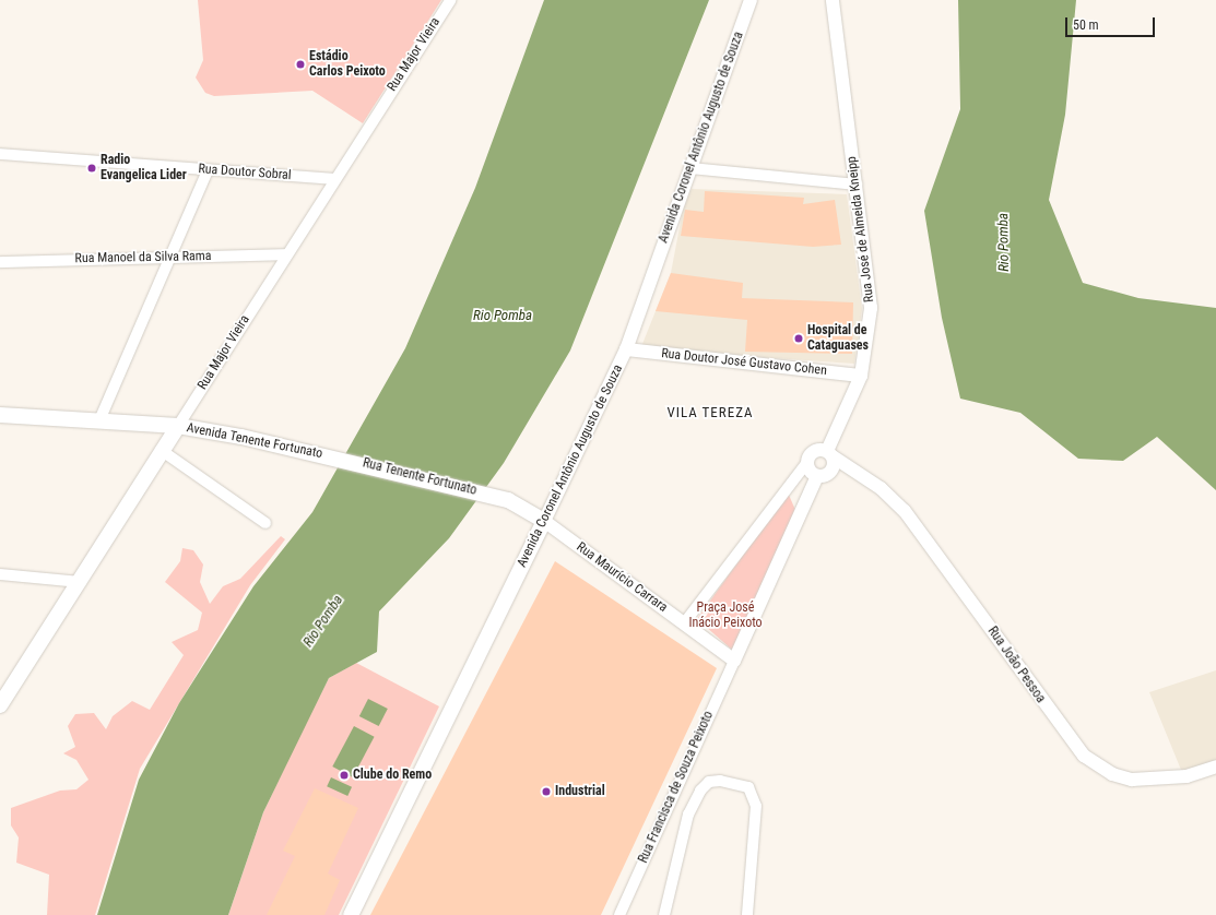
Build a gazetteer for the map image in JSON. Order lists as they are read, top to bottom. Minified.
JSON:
{"streets":{"main road":["Rua Major Vieira","Avenida Coronel Antônio Augusto de Souza","Avenida Tenente Fortunato","Rua Tenente Fortunato","Rua Maurício Carrara"],"street":["Rua Doutor Sobral","Rua José de Almeida Kneipp","Rua Manoel da Silva Rama","Rua Doutor José Gustavo Cohen","Rua João Pessoa","Rua Francisca de Souza Peixoto"]},"crossings":[["Rua Major Vieira","Rua Doutor Sobral"],["Rua Major Vieira","Rua Manoel da Silva Rama"],["Rua Major Vieira","Avenida Tenente Fortunato"],["Avenida Coronel Antônio Augusto de Souza","Rua Doutor José Gustavo Cohen"],["Avenida Coronel Antônio Augusto de Souza","Rua Maurício Carrara"],["Rua José de Almeida Kneipp","Rua Doutor José Gustavo Cohen"],["Rua José de Almeida Kneipp","Rua João Pessoa"],["Avenida Tenente Fortunato","Rua Tenente Fortunato"],["Rua Tenente Fortunato","Rua Maurício Carrara"],["Rua Maurício Carrara","Rua Francisca de Souza Peixoto"]],"districts":["VILA TEREZA"],"water":["Rio Pomba"],"parks":["Praça José Inácio Peixoto"],"places":["Estádio Carlos Peixoto","Radio Evangelica Lider","Hospital de Cataguases","Clube do Remo","Industrial"],"scale_bar":"50 m"}
